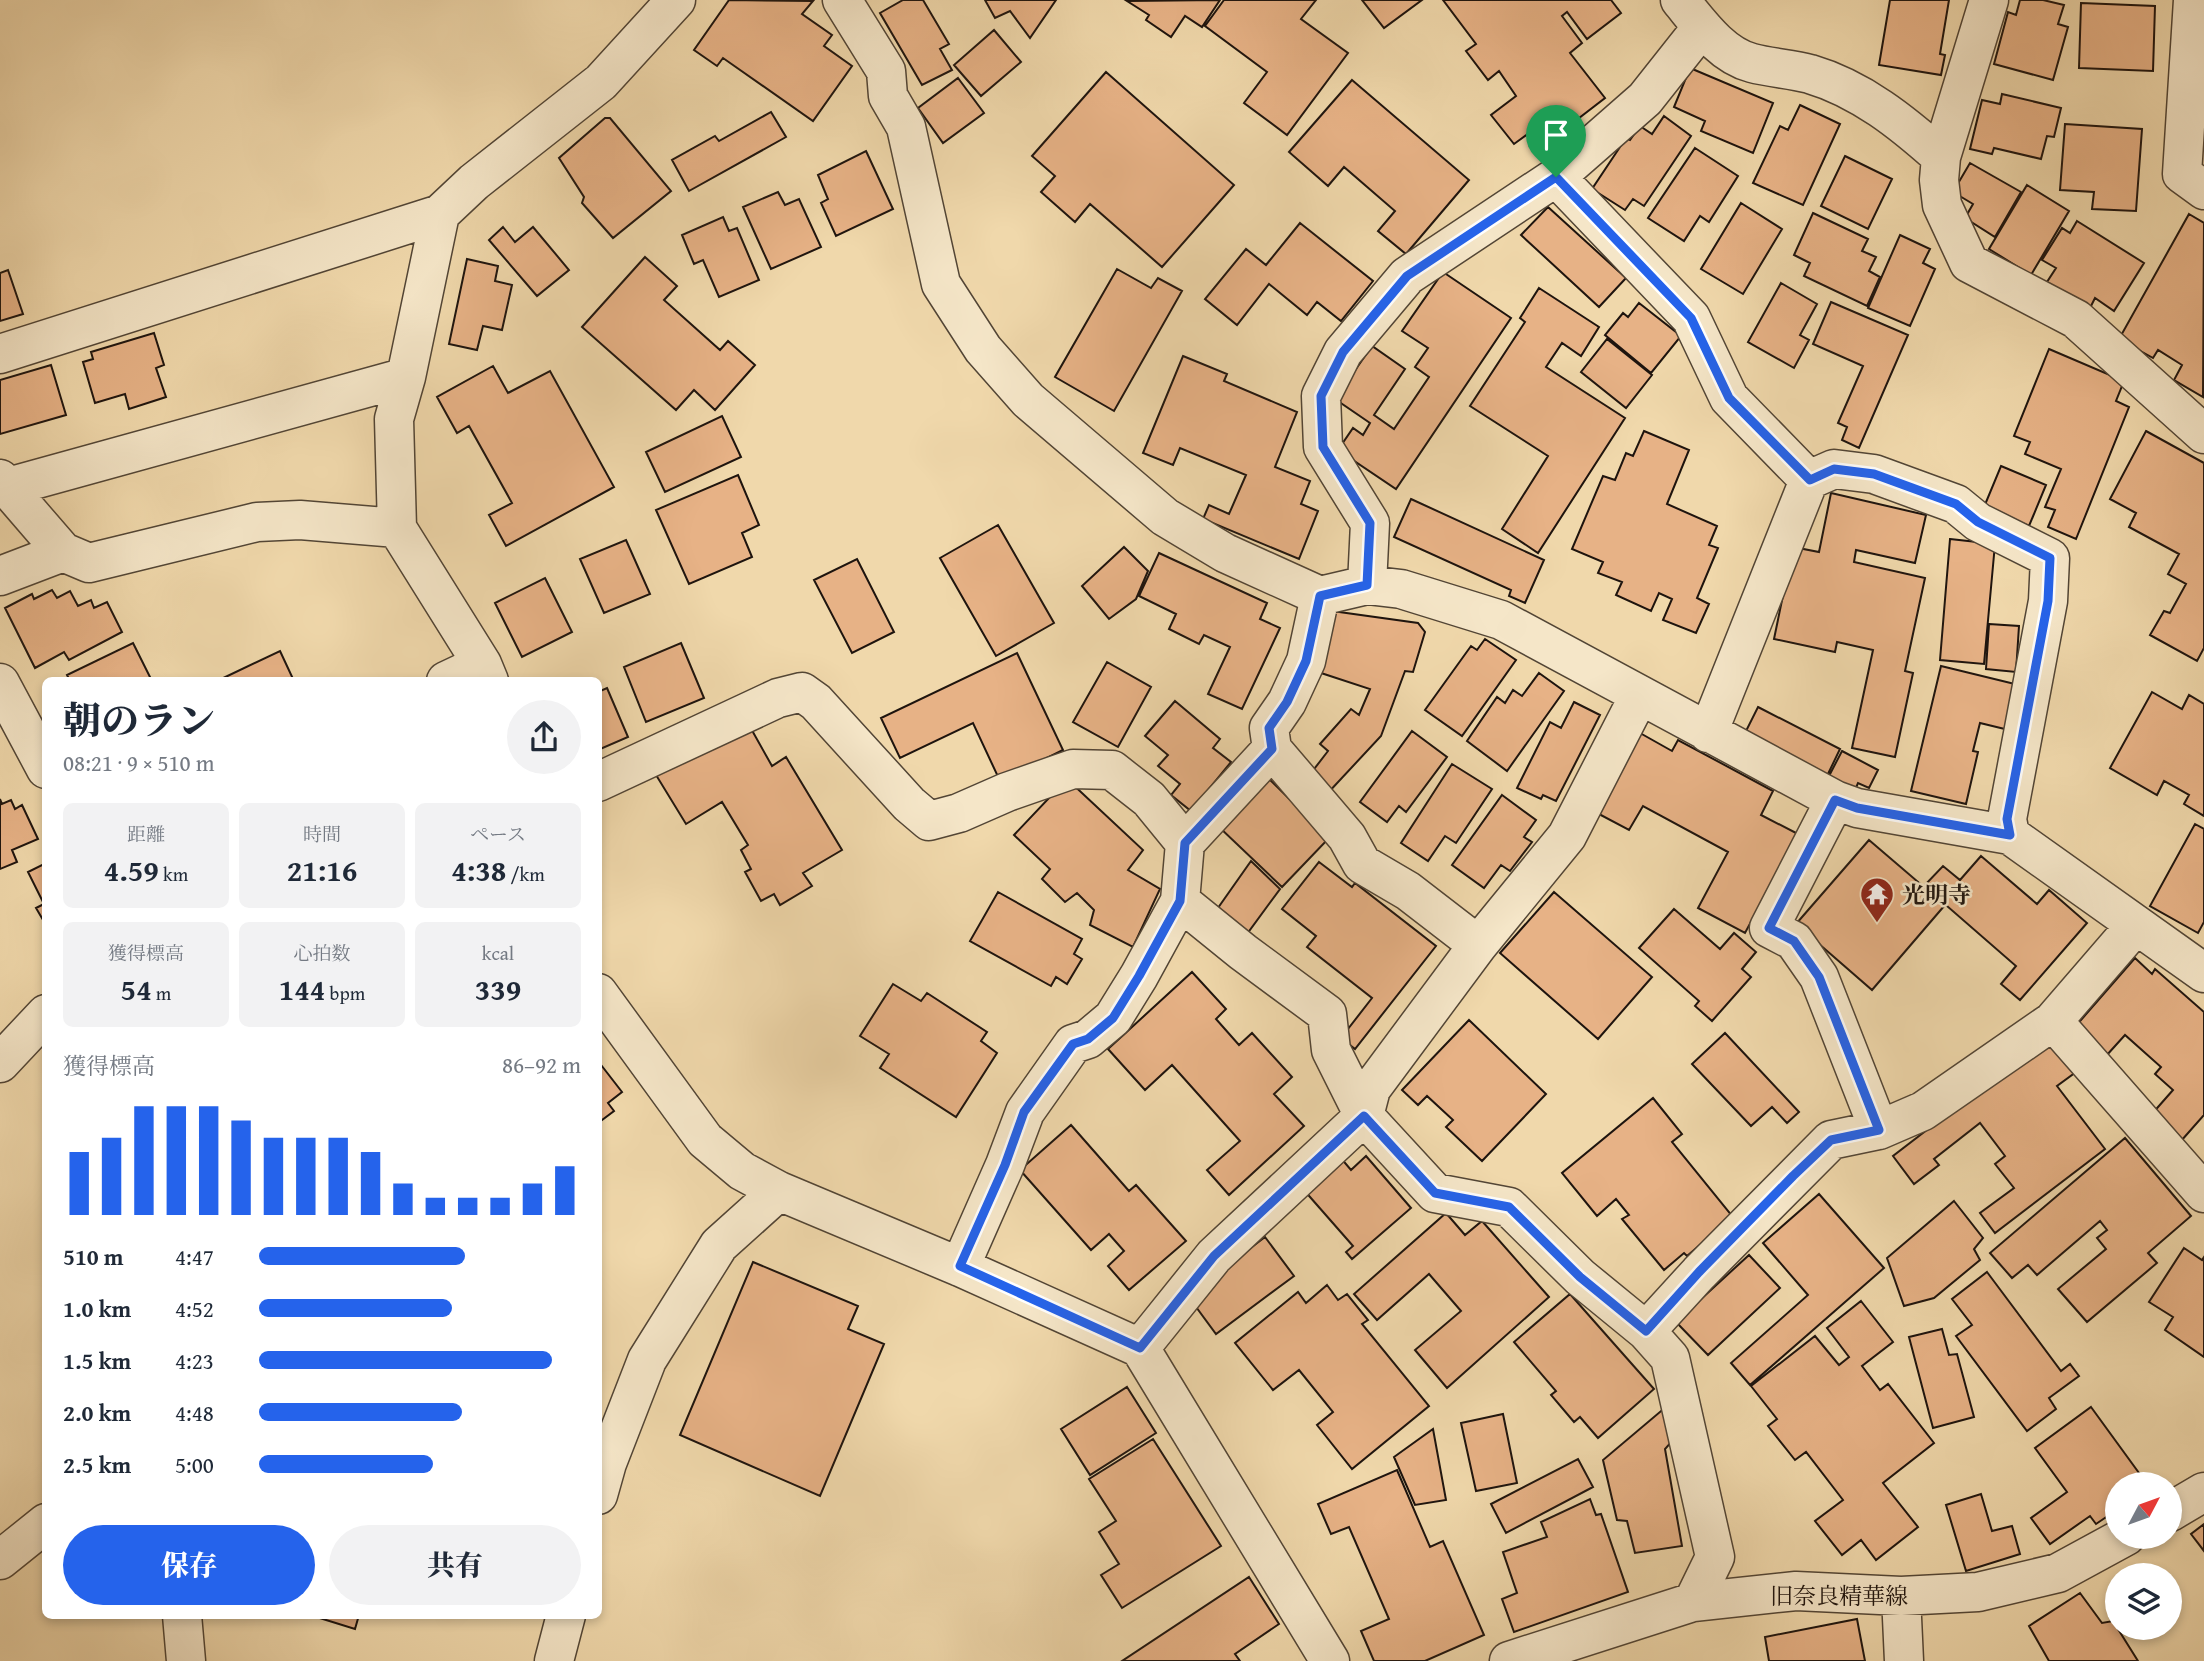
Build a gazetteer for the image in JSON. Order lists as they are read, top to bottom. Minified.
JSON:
{"streets":{"street":["旧奈良精華線"]},"places":{"temple":["光明寺"]},"north":"top right","page":{"heading":["朝のラン","08:21 · 9 × 510 m"],"stats":[["距離","4.59 km"],["時間","21:16"],["ペース","4:38 /km"],["獲得標高","54 m"],["心拍数","144 bpm"],["kcal","339"]],"chart":["獲得標高","86–92 m"],"list":[{"name":"510 m","note":"4:47"},{"name":"1.0 km","note":"4:52"},{"name":"1.5 km","note":"4:23"},{"name":"2.0 km","note":"4:48"},{"name":"2.5 km","note":"5:00"}],"buttons":["保存","共有"]}}
